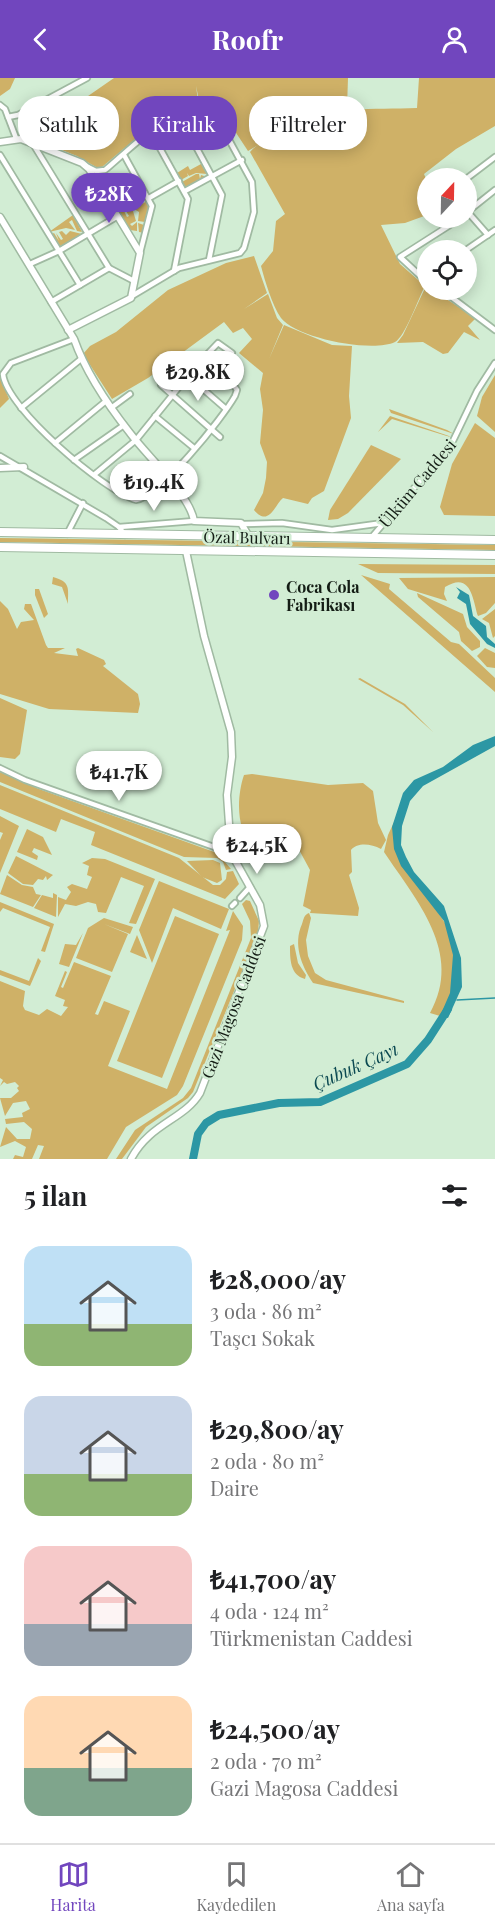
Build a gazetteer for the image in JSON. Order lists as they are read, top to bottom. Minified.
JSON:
{"streets":{"highway":["Özal Bulvarı"],"street":["Ülküm Caddesi","Gazi Magosa Caddesi"]},"crossings":[["Ülküm Caddesi","Özal Bulvarı"],["Özal Bulvarı","Gazi Magosa Caddesi"]],"water":["Çubuk Çayı"],"places":["Coca Cola Fabrikası"],"north":"top","page":{"header":"Roofr","chip":["Satılık","Kiralık","Filtreler"],"price":["₺28K","₺29.8K","₺19.4K","₺41.7K","₺24.5K"],"heading":"5 ilan","list":[{"name":"₺28,000/ay","note":"3 oda · 86 m² · Taşcı Sokak"},{"name":"₺29,800/ay","note":"2 oda · 80 m² · Daire"},{"name":"₺41,700/ay","note":"4 oda · 124 m² · Türkmenistan Caddesi"},{"name":"₺24,500/ay","note":"2 oda · 70 m² · Gazi Magosa Caddesi"}],"tabs":["Harita","Kaydedilen","Ana sayfa"]}}
